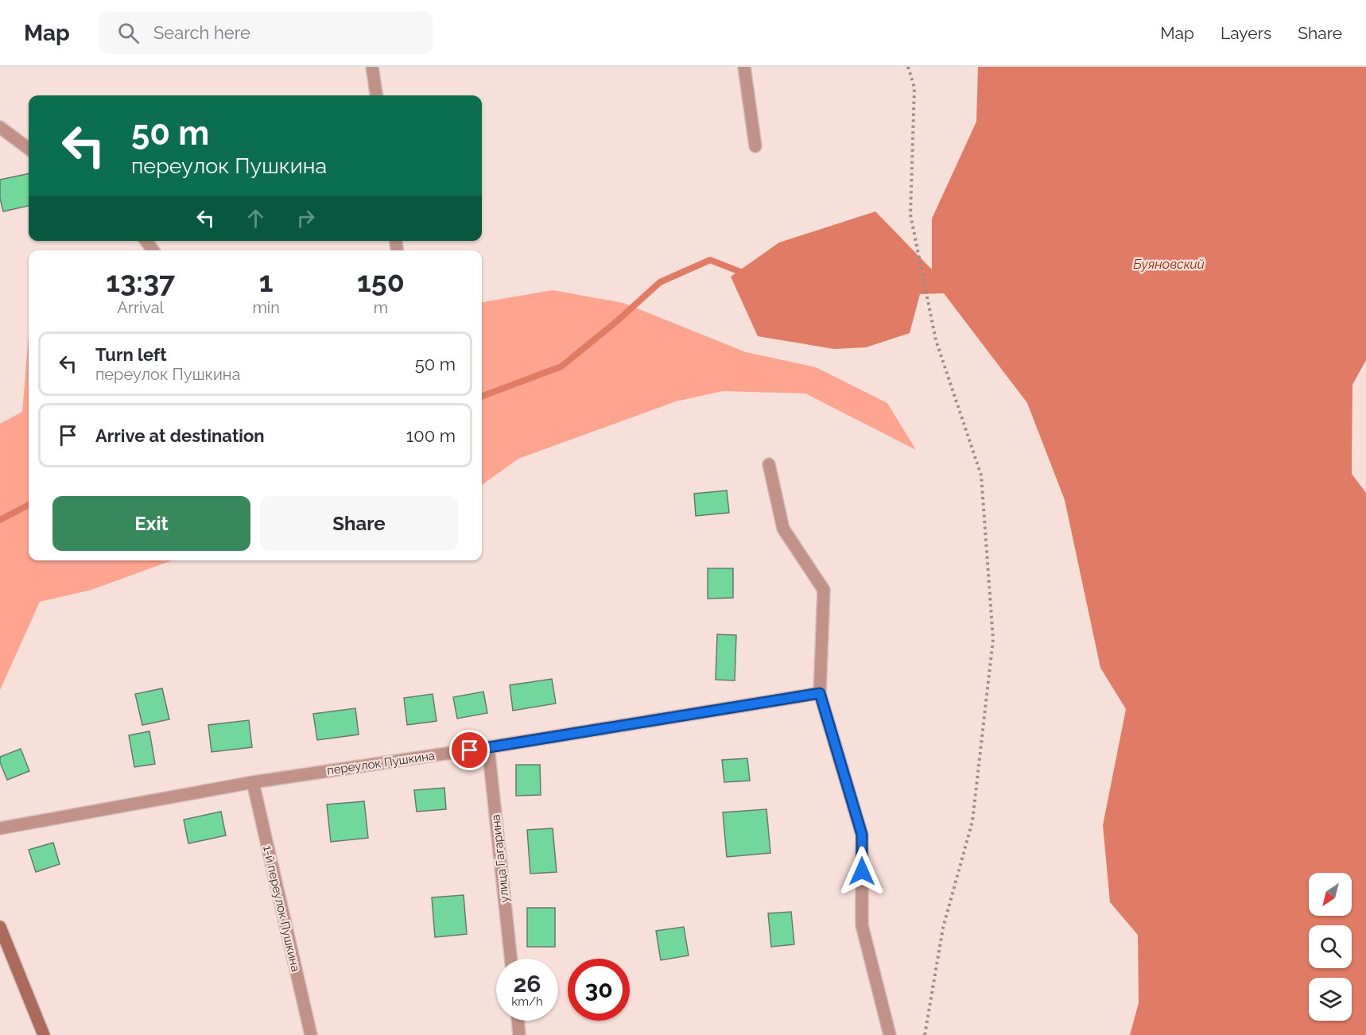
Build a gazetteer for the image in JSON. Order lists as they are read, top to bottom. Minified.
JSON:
{"streets":{"street":["переулок Пушкина","улица Гагарина","1-й переулок Пушкина"]},"crossings":[["переулок Пушкина","улица Гагарина"],["переулок Пушкина","1-й переулок Пушкина"]],"water":["Буяновский"],"north":"bottom left","page":{"header":"Map","search":"Search here","nav":["Map","Layers","Share"],"turn":["50 m","переулок Пушкина"],"eta":["13:37","Arrival","1","min","150","m"],"list":[{"name":"Turn left","note":"переулок Пушкина","value":"50 m"},{"name":"Arrive at destination","value":"100 m"}],"buttons":["Exit","Share"],"speed":"26 km/h","limit":"30"}}
